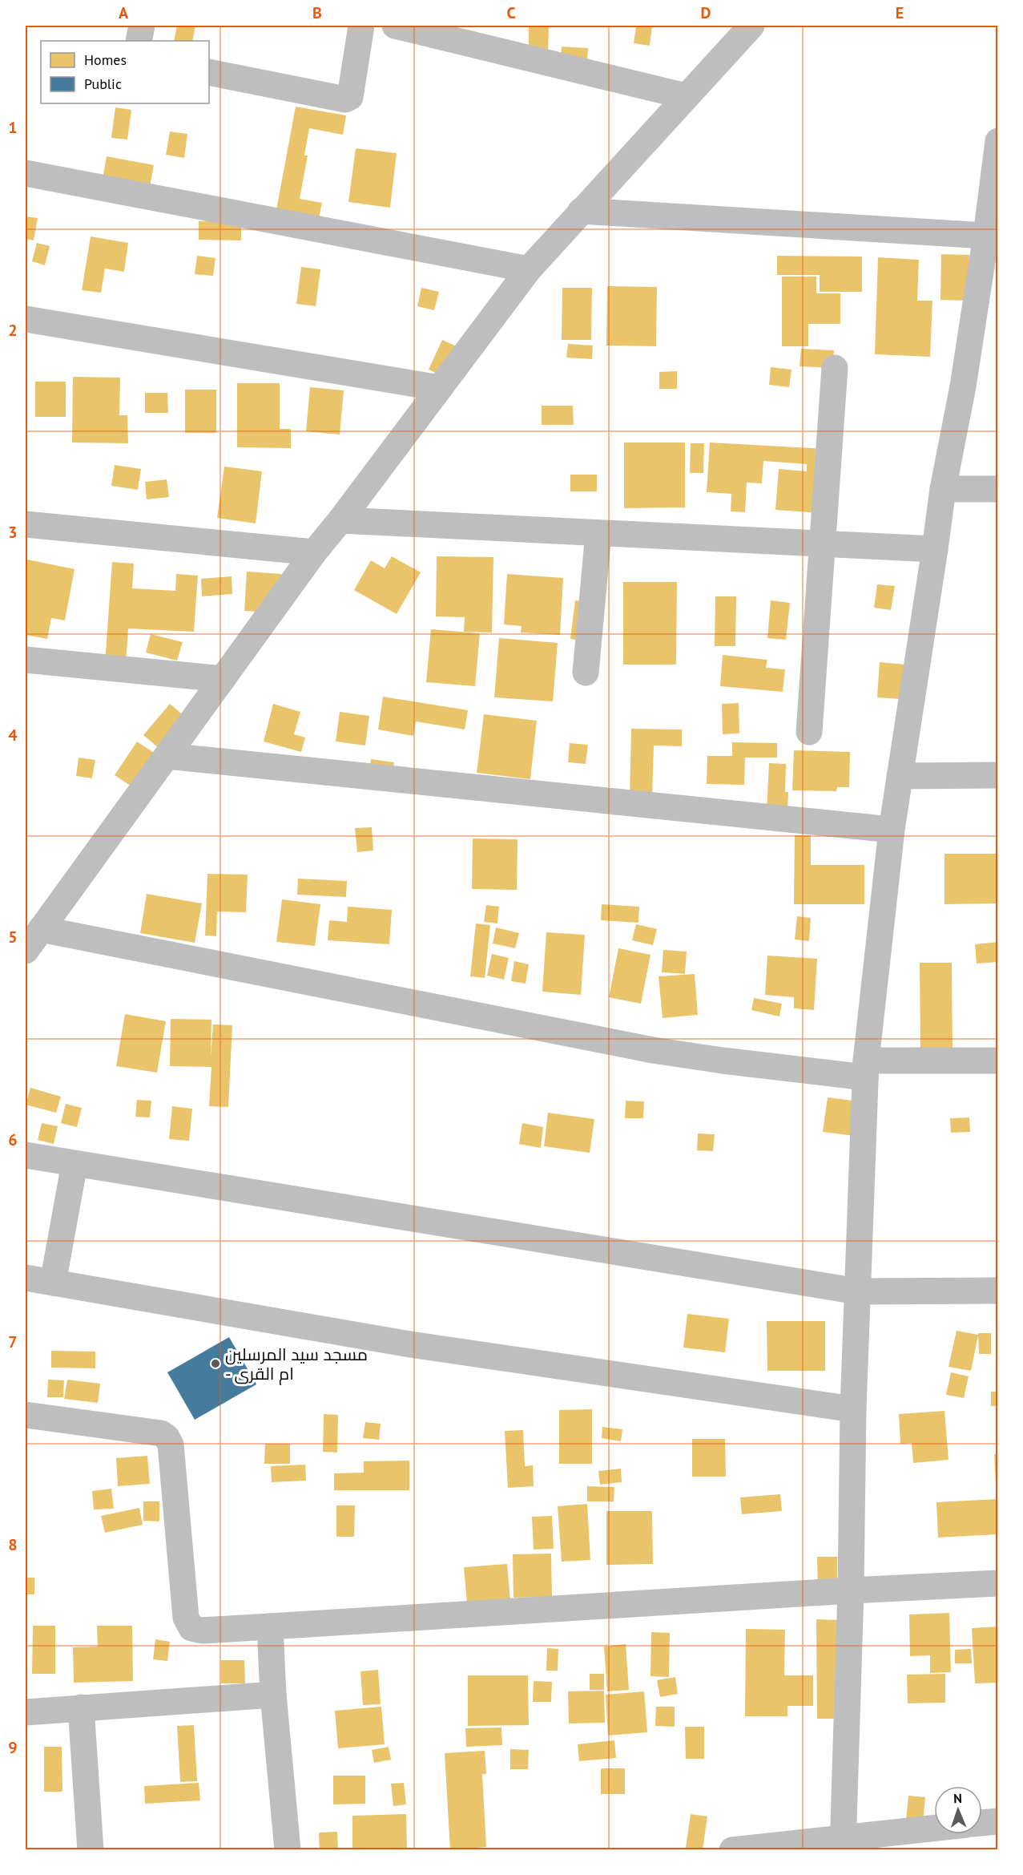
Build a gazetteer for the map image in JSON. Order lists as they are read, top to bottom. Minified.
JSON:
{"places":["مسجد سيد المرسلين - ام القرى"],"legend":["Homes","Public"],"north":"top","grid":{"columns":["A","B","C","D","E"],"rows":["1","2","3","4","5","6","7","8","9"]}}
